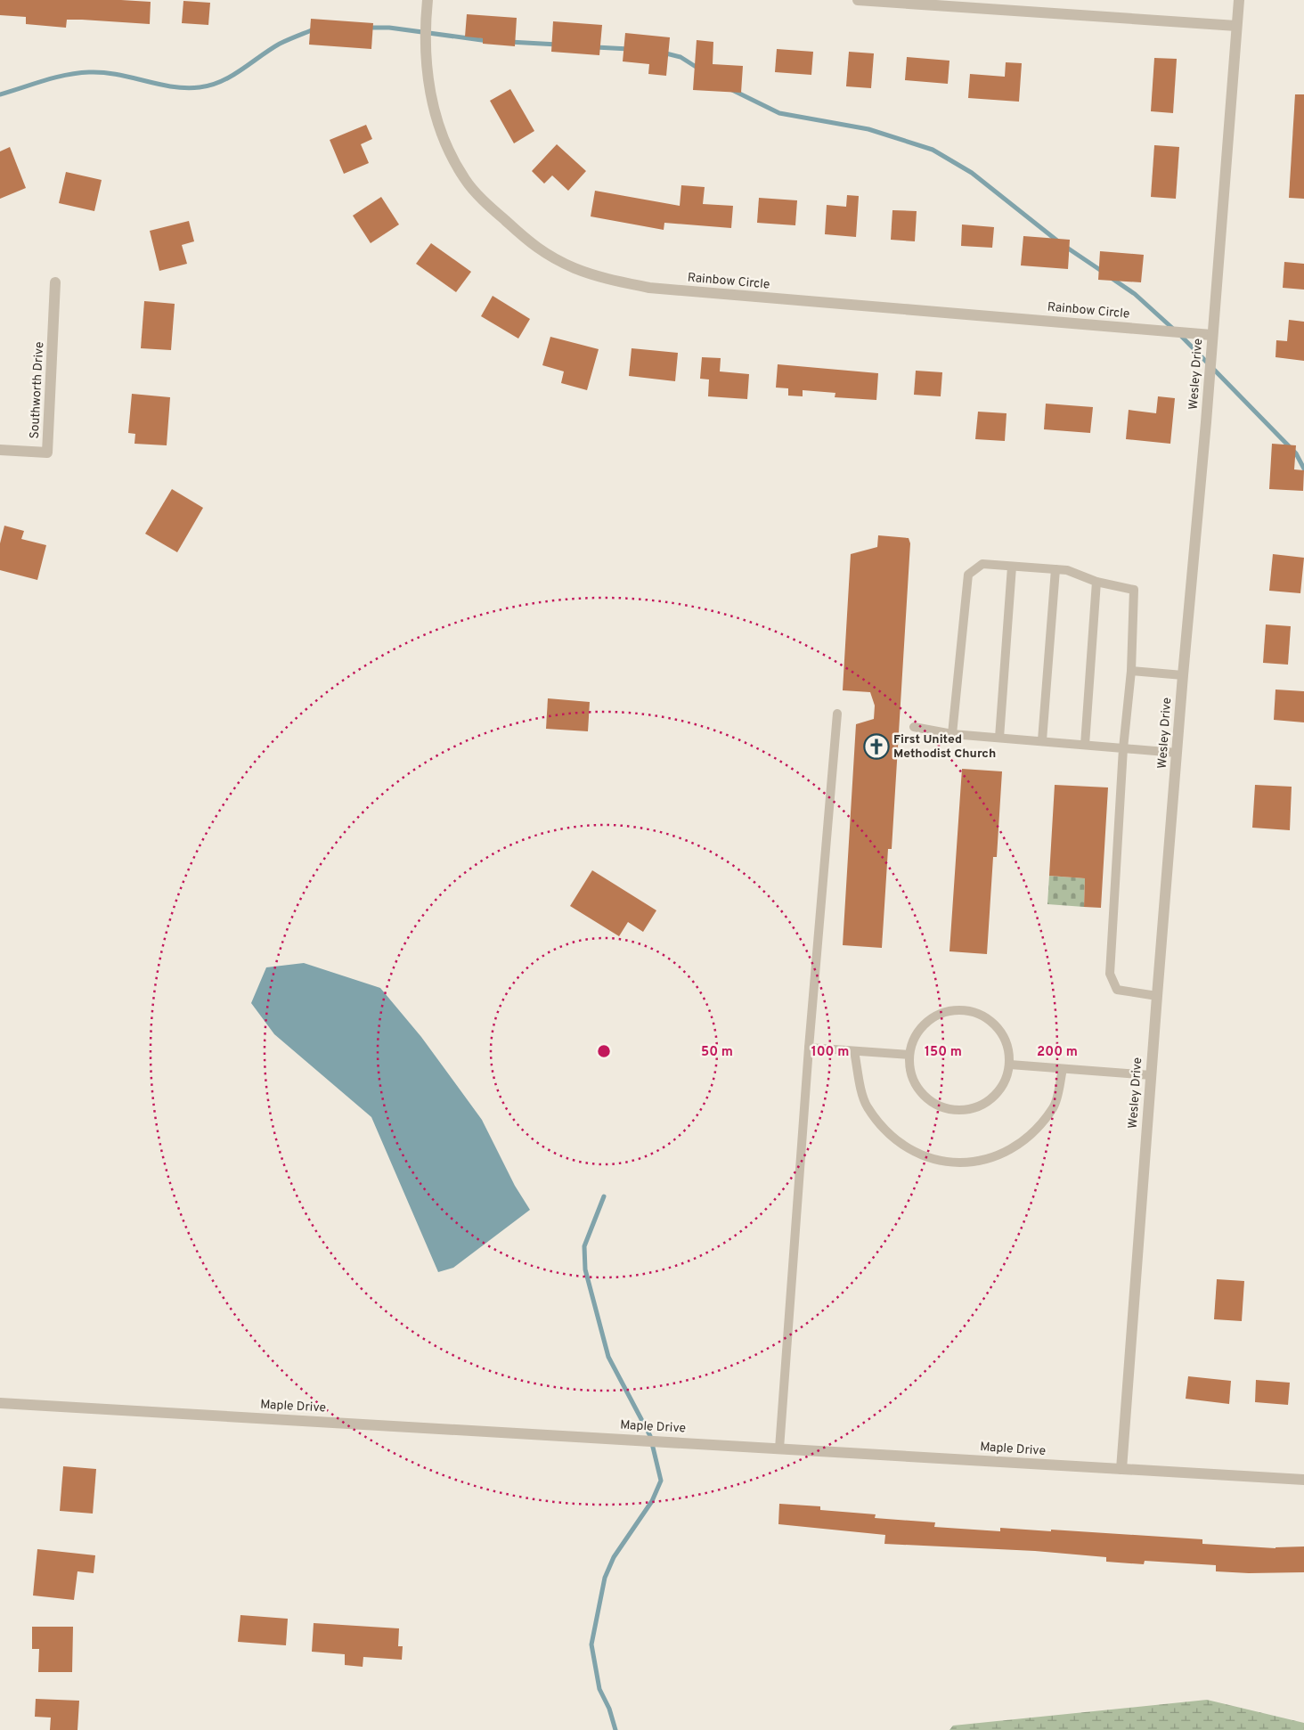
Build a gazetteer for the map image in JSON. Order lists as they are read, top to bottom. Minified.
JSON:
{"streets":{"street":["Rainbow Circle","Wesley Drive","Southworth Drive","Maple Drive"]},"crossings":[["Rainbow Circle","Wesley Drive"],["Wesley Drive","Maple Drive"]],"places":{"church":["First United Methodist Church"]},"rings":["50 m","100 m","150 m","200 m"]}
